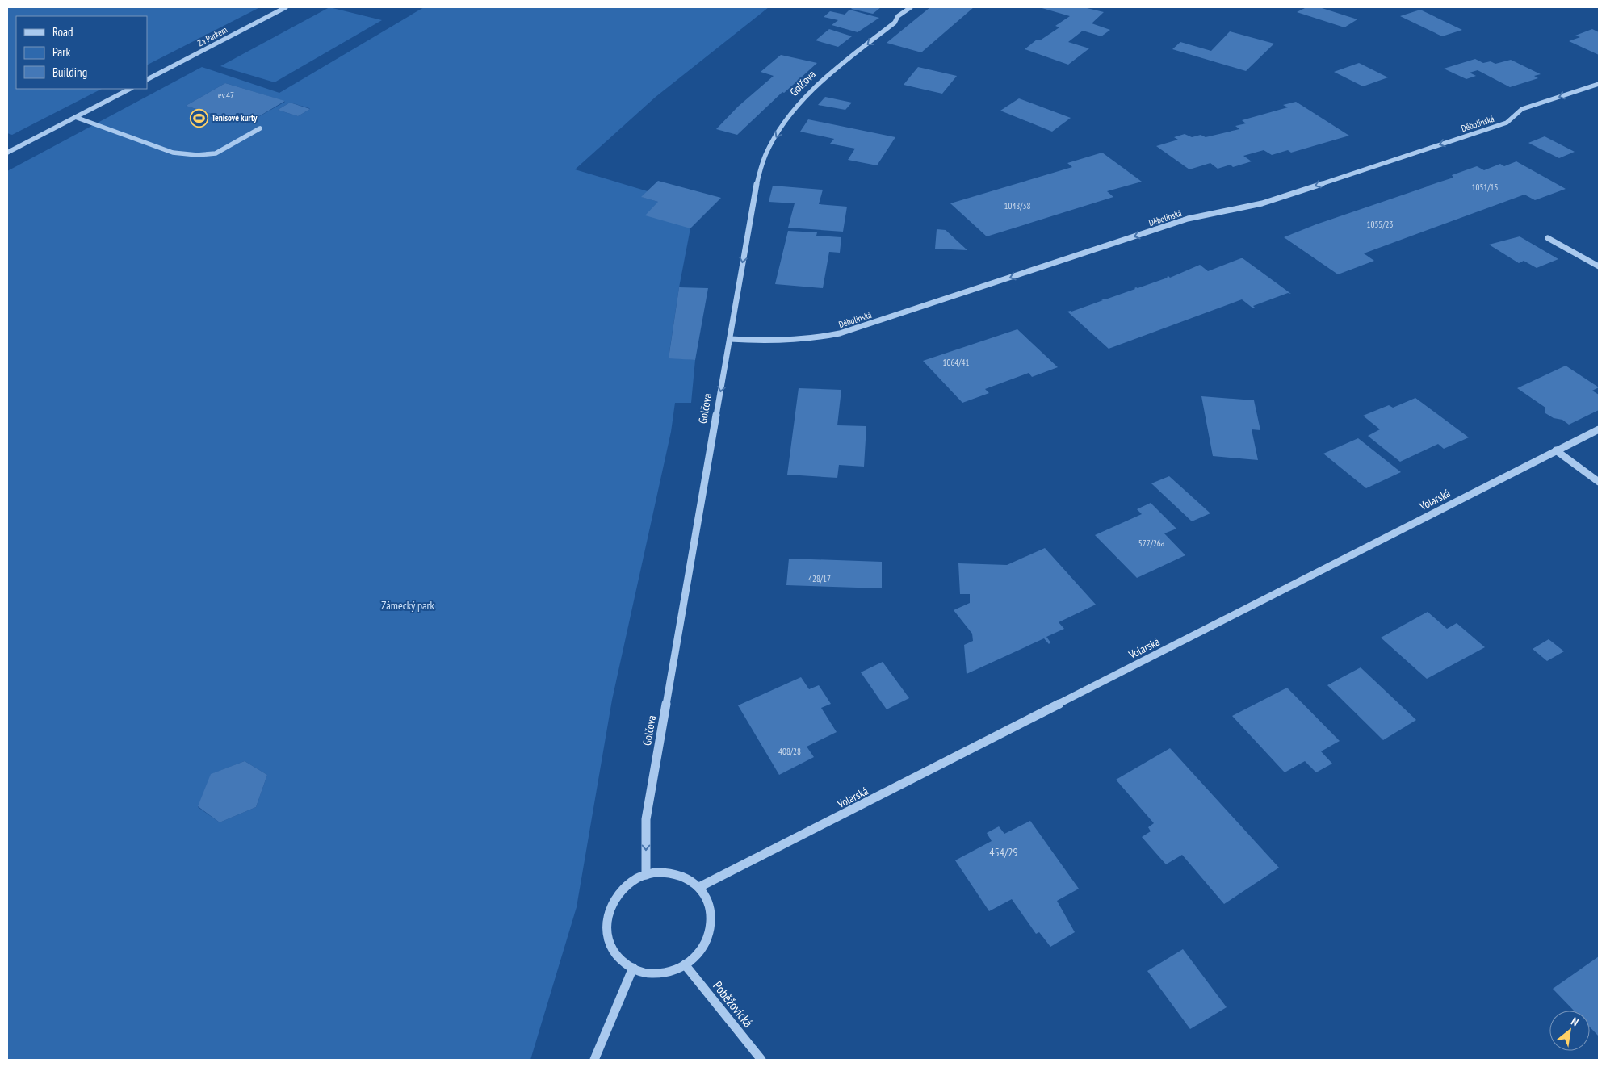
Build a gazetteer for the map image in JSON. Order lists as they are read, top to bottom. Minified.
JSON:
{"streets":{"street":["Za Parkem","Golčova","Děbolínská","Volarská","Poběžovická"]},"crossings":[["Golčova","Děbolínská"],["Golčova","Volarská"],["Golčova","Poběžovická"],["Volarská","Poběžovická"]],"one_way":["Golčova","Děbolínská"],"parks":["Zámecký park"],"places":{"sports":["Tenisové kurty"]},"house_numbers":["ev.47","1051/15","1048/38","1055/23","1064/41","577/26a","428/17","408/28","454/29"],"legend":["Road","Park","Building"],"north":"top right"}
